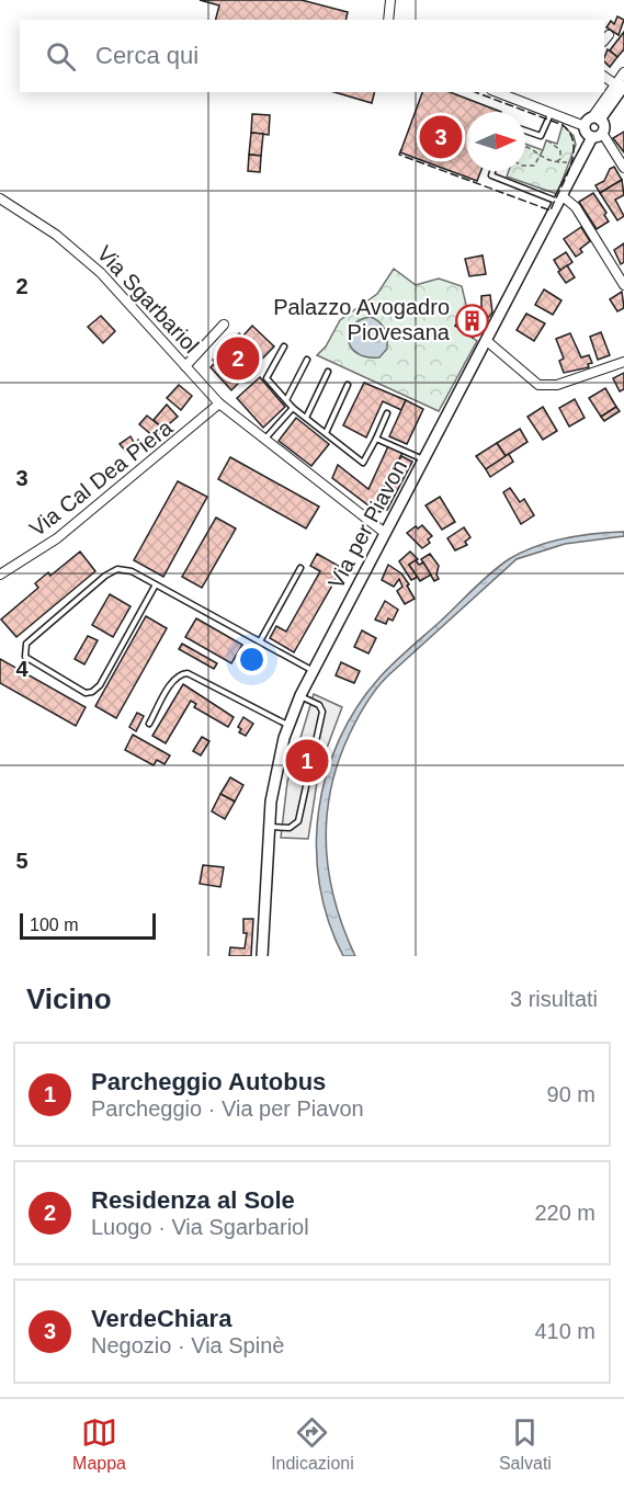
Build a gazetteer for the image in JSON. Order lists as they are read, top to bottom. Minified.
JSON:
{"streets":{"street":["Via Sgarbariol","Via Cal Dea Piera","Via per Piavon"]},"crossings":[["Via Sgarbariol","Via Cal Dea Piera"],["Via Sgarbariol","Via per Piavon"]],"places":{"building":["Palazzo Avogadro Piovesana"]},"scale_bar":"100 m","north":"right","page":{"search":"Cerca qui","pins":["3","2","1"],"scale":"100 m","heading":["Vicino","3 risultati"],"list":[{"mark":"1","name":"Parcheggio Autobus","note":"Parcheggio · Via per Piavon","value":"90 m"},{"mark":"2","name":"Residenza al Sole","note":"Luogo · Via Sgarbariol","value":"220 m"},{"mark":"3","name":"VerdeChiara","note":"Negozio · Via Spinè","value":"410 m"}],"nav":["Mappa","Indicazioni","Salvati"]},"grid":{"rows":["2","3","4","5"]}}
